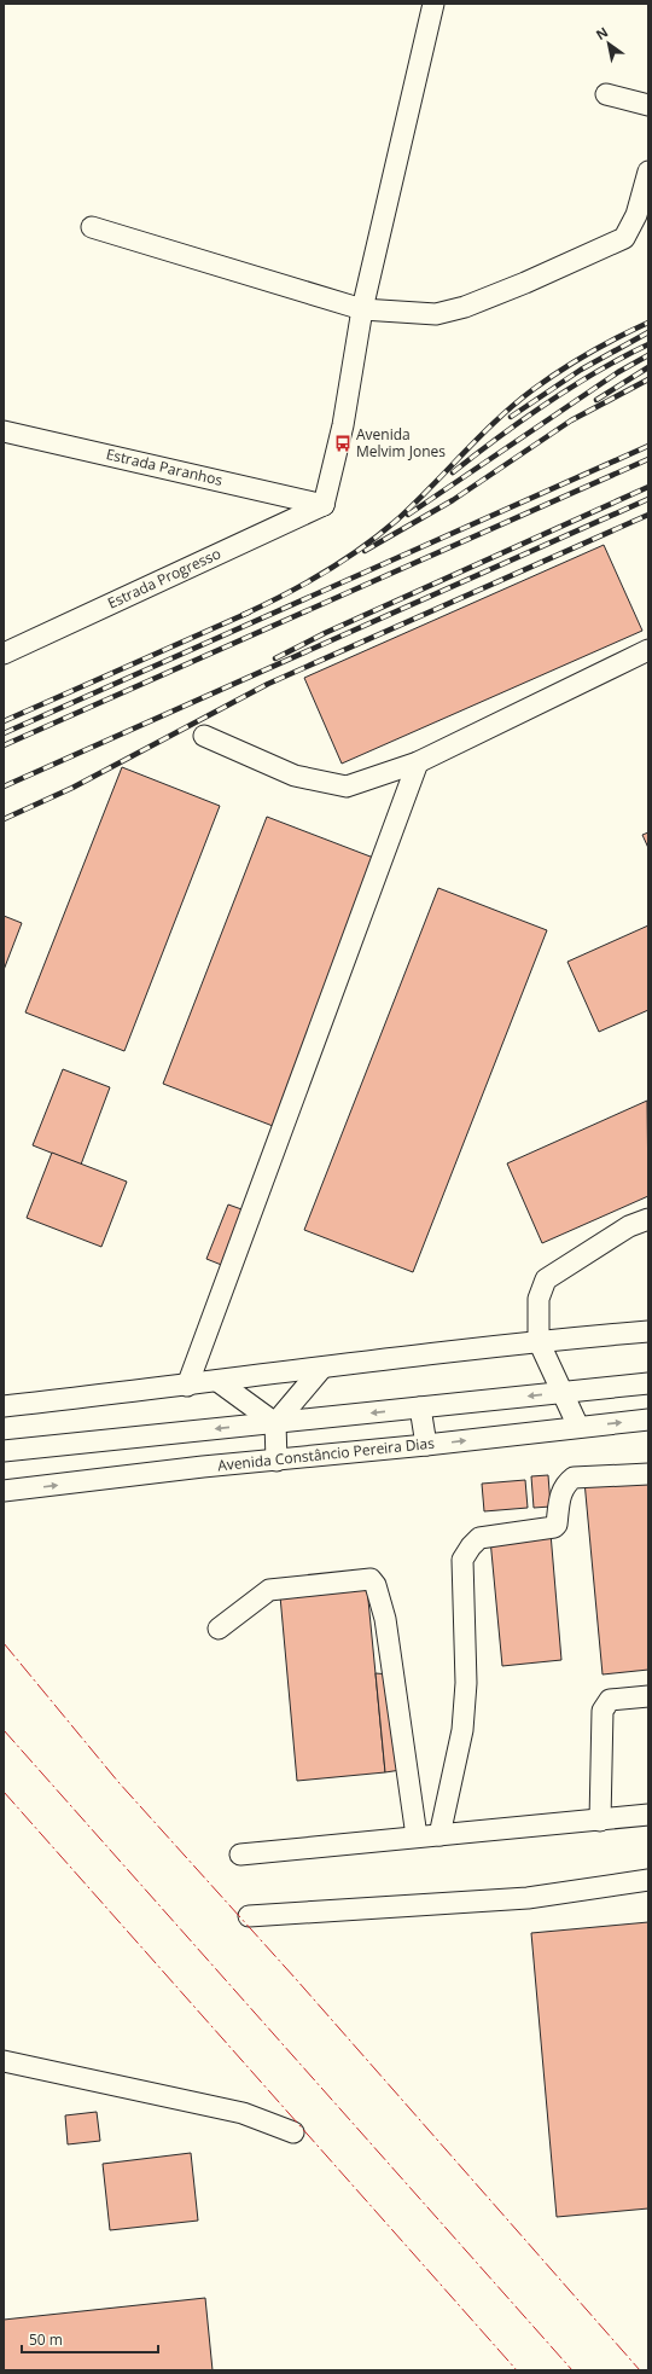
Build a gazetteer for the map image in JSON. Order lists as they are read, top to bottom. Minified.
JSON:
{"streets":{"street":["Estrada Paranhos","Estrada Progresso","Avenida Constâncio Pereira Dias"]},"crossings":[["Estrada Paranhos","Estrada Progresso"]],"places":{"bus stop":["Avenida Melvim Jones"]},"scale_bar":"50 m","north":"top left"}
